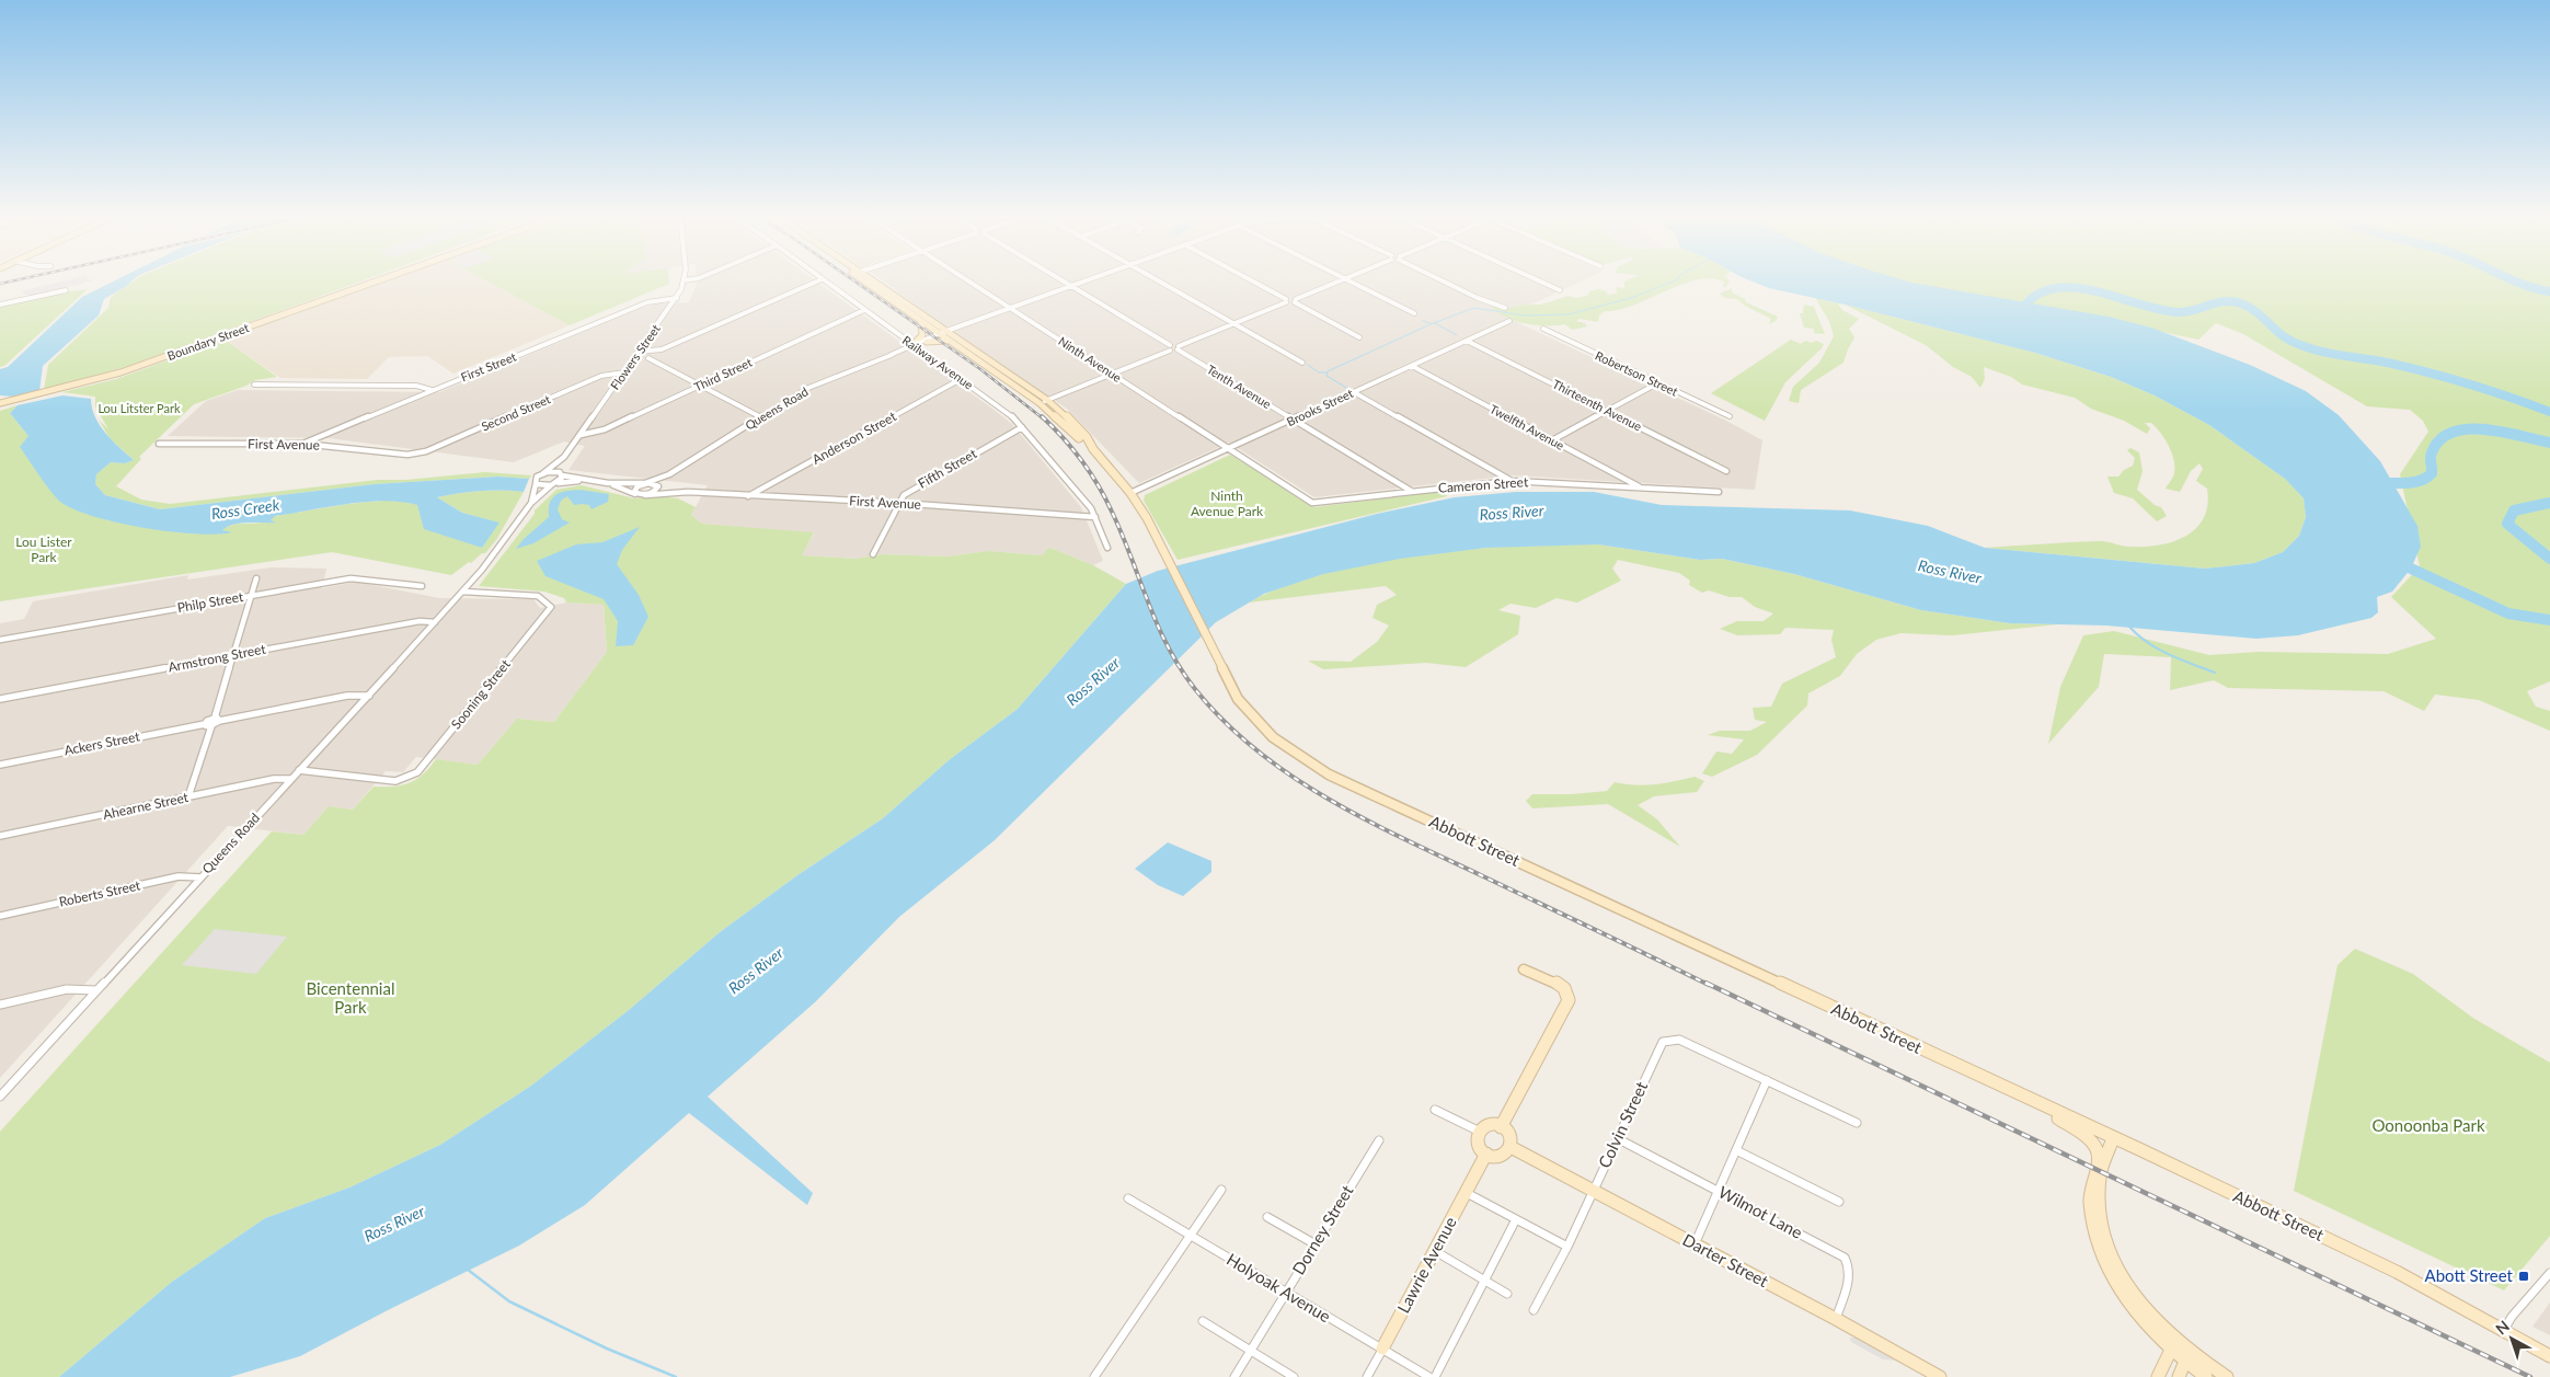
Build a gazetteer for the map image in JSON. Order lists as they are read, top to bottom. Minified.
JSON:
{"streets":{"main road":["Boundary Street","Railway Avenue","Abbott Street","Darter Street","Lawrie Avenue"],"street":["Flowers Street","Ninth Avenue","First Street","Robertson Street","Third Street","Tenth Avenue","Thirteenth Avenue","Brooks Street","Queens Road","Second Street","Twelfth Avenue","Anderson Street","First Avenue","Fifth Street","Cameron Street","Philp Street","Armstrong Street","Sooning Street","Ackers Street","Ahearne Street","Roberts Street","Colvin Street","Wilmot Lane","Dorney Street","Holyoak Avenue"]},"crossings":[["Flowers Street","First Street"],["Flowers Street","Third Street"],["Flowers Street","Second Street"],["Ninth Avenue","Brooks Street"],["Ninth Avenue","Cameron Street"],["Railway Avenue","Third Street"],["Railway Avenue","Brooks Street"],["Railway Avenue","Queens Road"],["Railway Avenue","Anderson Street"],["Railway Avenue","First Avenue"],["Railway Avenue","Fifth Street"],["Railway Avenue","Abbott Street"],["First Street","First Avenue"],["Tenth Avenue","Brooks Street"],["Tenth Avenue","Cameron Street"],["Thirteenth Avenue","Brooks Street"],["Brooks Street","Twelfth Avenue"],["Queens Road","First Avenue"],["Queens Road","Armstrong Street"],["Queens Road","Sooning Street"],["Queens Road","Ahearne Street"],["Queens Road","Roberts Street"],["Second Street","First Avenue"],["Twelfth Avenue","Cameron Street"],["Anderson Street","First Avenue"],["First Avenue","Fifth Street"],["Colvin Street","Wilmot Lane"],["Colvin Street","Darter Street"],["Wilmot Lane","Darter Street"],["Dorney Street","Holyoak Avenue"],["Darter Street","Lawrie Avenue"],["Lawrie Avenue","Holyoak Avenue"]],"water":["Ross Creek","Ross River"],"parks":["Lou Litster Park","Ninth Avenue Park","Lou Lister Park","Bicentennial Park","Oonoonba Park"],"places":{"transit":["Abott Street"]},"north":"top left"}
